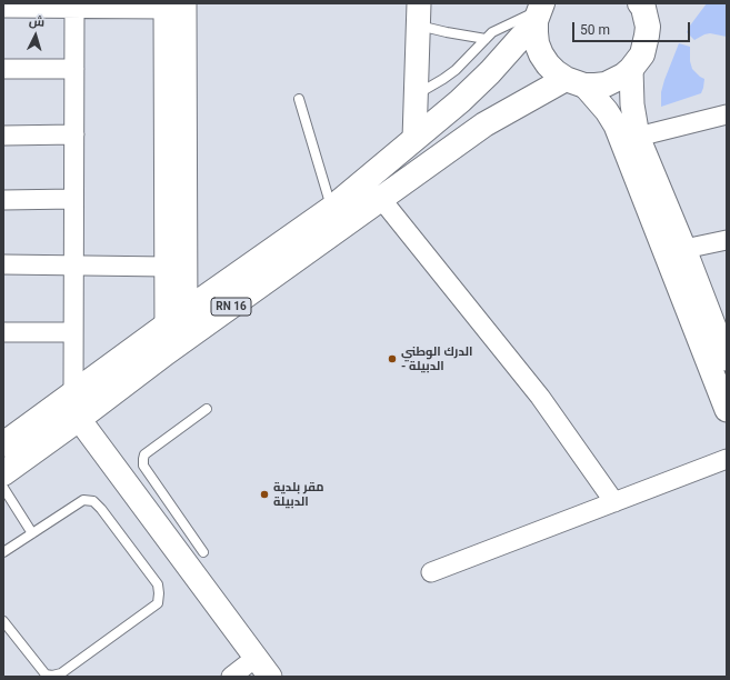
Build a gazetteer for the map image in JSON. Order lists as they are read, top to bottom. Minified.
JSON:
{"streets":{"main road":["RN 16"]},"places":["الدرك الوطني - الدبيلة","مقر بلدية الدبيلة"],"scale_bar":"50 m","north":"top"}
